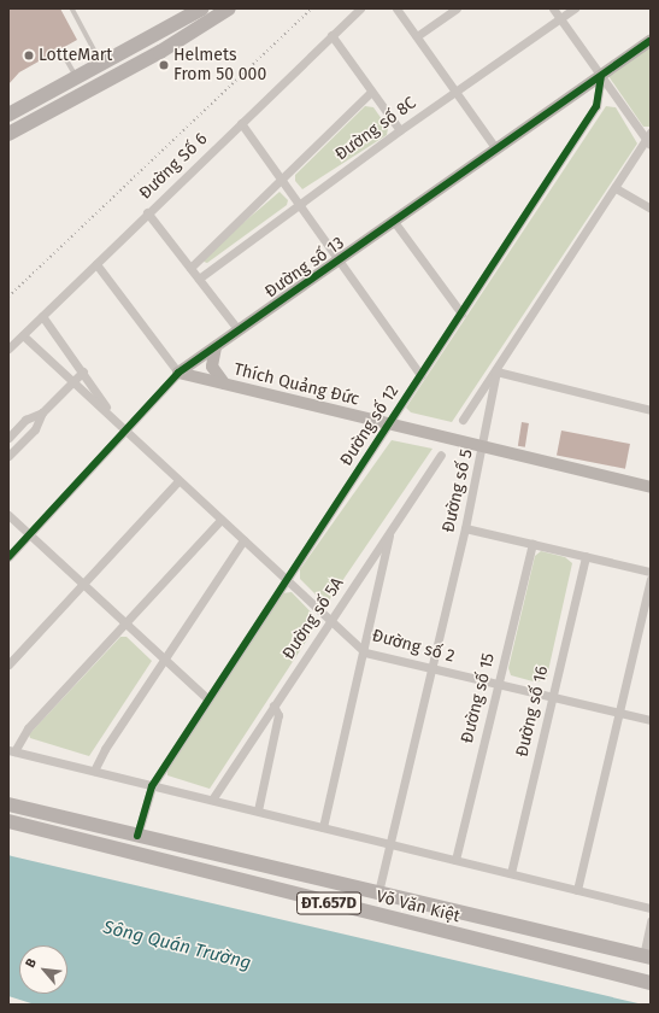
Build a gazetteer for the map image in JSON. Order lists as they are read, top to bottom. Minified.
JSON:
{"streets":{"main road":["ĐT.657D","Võ Văn Kiệt"],"street":["Đường số 8C","Đường Số 6","Đường số 13","Thích Quảng Đức","Đường số 12","Đường số 5","Đường số 5A","Đường số 2","Đường số 15","Đường số 16"]},"crossings":[["Đường Số 6","Đường số 2"],["Đường số 13","Thích Quảng Đức"],["Đường số 13","Đường số 12"],["Đường số 13","Đường số 2"],["Thích Quảng Đức","Đường số 12"],["Thích Quảng Đức","Đường số 5"],["Đường số 12","Đường số 2"],["Đường số 12","Võ Văn Kiệt"],["Đường số 5","Đường số 2"],["Đường số 5","Võ Văn Kiệt"],["Đường số 5A","Đường số 2"],["Đường số 2","Đường số 15"],["Đường số 2","Đường số 16"]],"water":["Sông Quán Trường"],"places":["LotteMart","Helmets From 50 000"],"north":"top left"}
